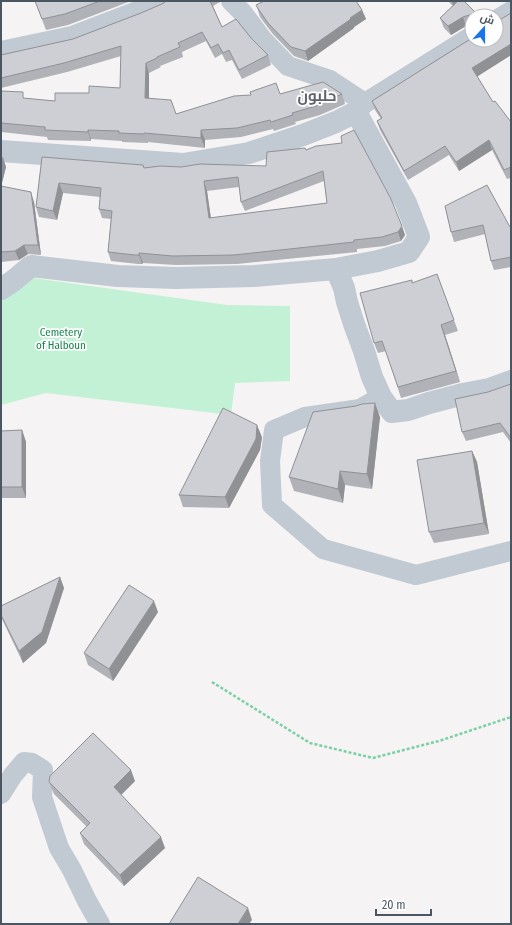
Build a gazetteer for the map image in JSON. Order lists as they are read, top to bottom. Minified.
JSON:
{"districts":["حلبون"],"parks":["Cemetery of Halboun"],"scale_bar":"20 m","north":"top"}
